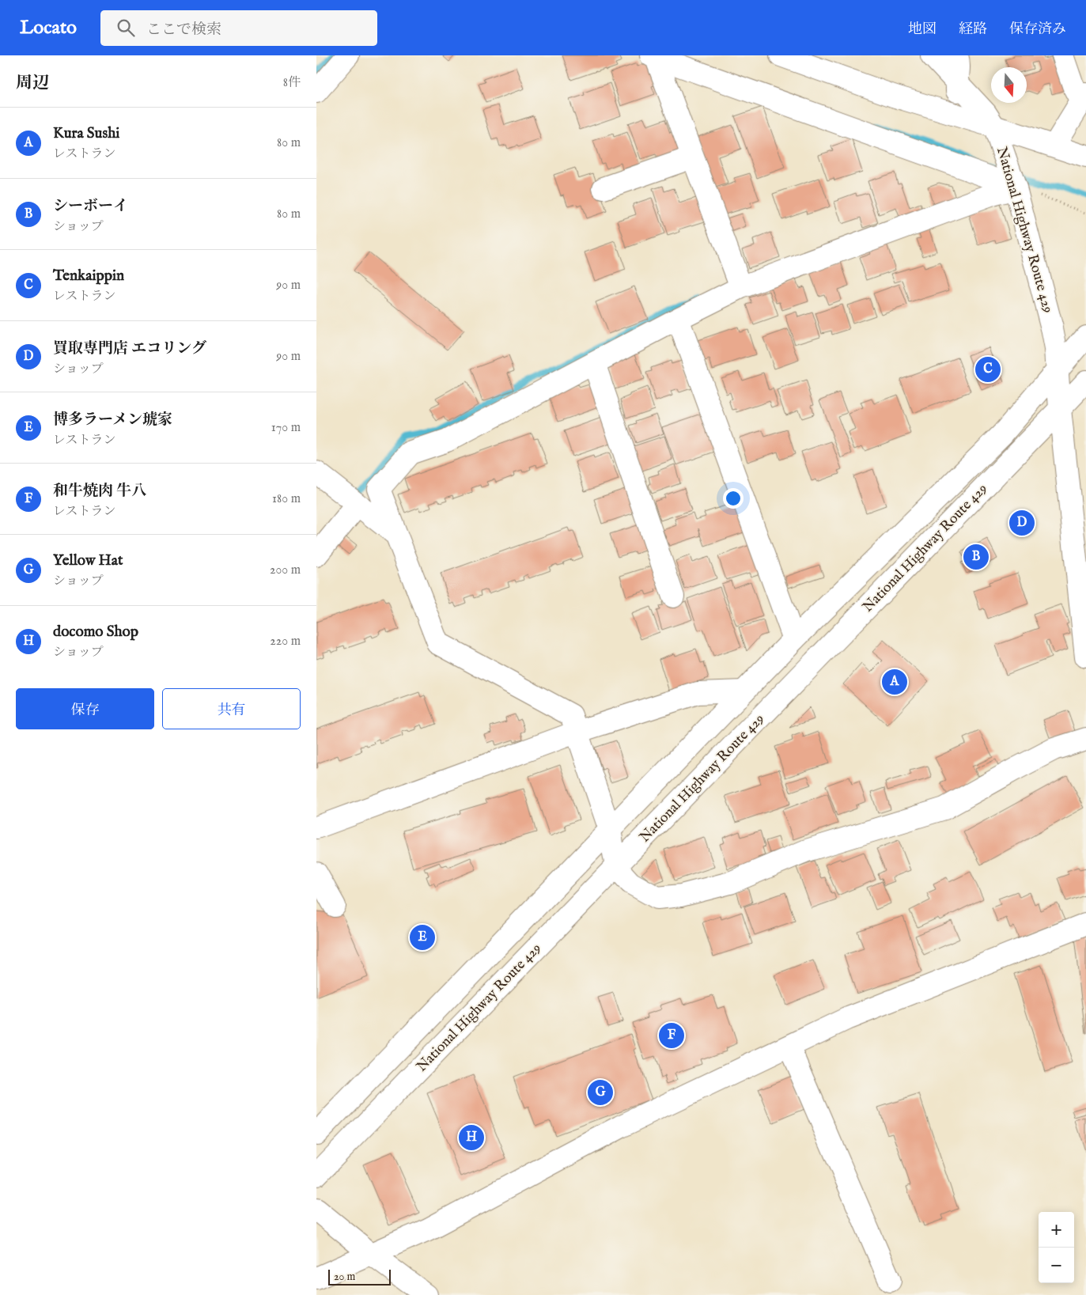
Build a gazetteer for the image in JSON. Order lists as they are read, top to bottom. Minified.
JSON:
{"streets":{"main road":["National Highway Route 429"]},"scale_bar":"20 m","north":"bottom","page":{"header":"Locato","search":"ここで検索","nav":["地図","経路","保存済み"],"heading":["周辺","8件"],"list":[{"mark":"A","name":"Kura Sushi","note":"レストラン","value":"80 m"},{"mark":"B","name":"シーボーイ","note":"ショップ","value":"80 m"},{"mark":"C","name":"Tenkaippin","note":"レストラン","value":"90 m"},{"mark":"D","name":"買取専門店 エコリング","note":"ショップ","value":"90 m"},{"mark":"E","name":"博多ラーメン琥家","note":"レストラン","value":"170 m"},{"mark":"F","name":"和牛焼肉 牛八","note":"レストラン","value":"180 m"},{"mark":"G","name":"Yellow Hat","note":"ショップ","value":"200 m"},{"mark":"H","name":"docomo Shop","note":"ショップ","value":"220 m"}],"pins":["C","D","B","A","E","F","G","H"],"buttons":["保存","共有"],"map_buttons":["+","−"],"scale":"20 m"}}
